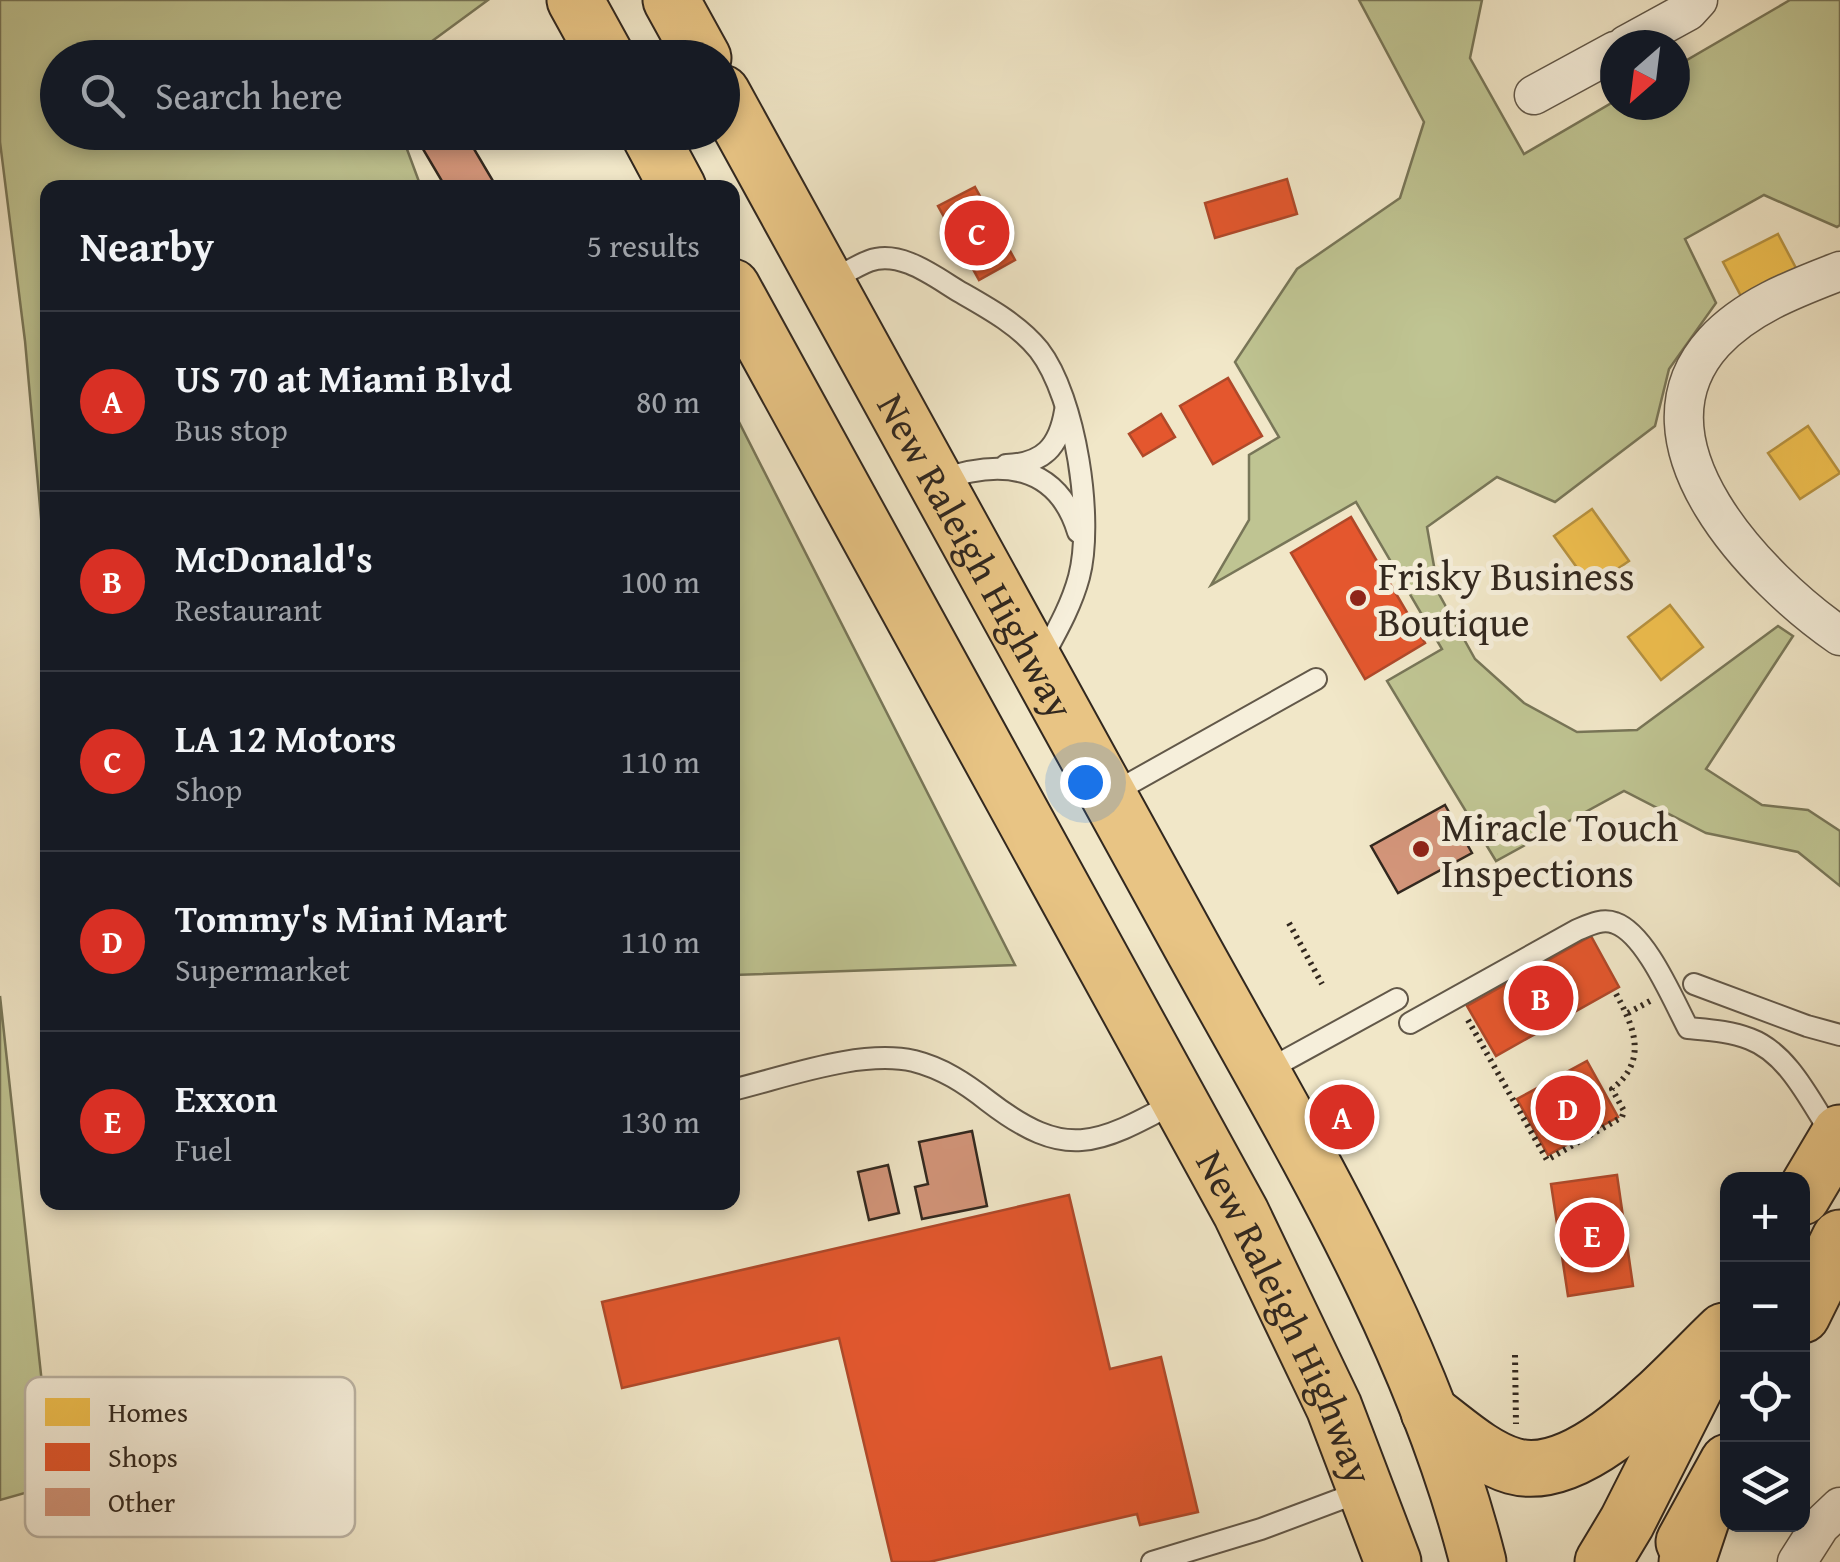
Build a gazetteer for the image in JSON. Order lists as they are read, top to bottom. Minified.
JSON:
{"streets":{"main road":["New Raleigh Highway"]},"places":["Frisky Business Boutique","Miracle Touch Inspections"],"legend":["Homes","Shops","Other"],"north":"bottom left","page":{"search":"Search here","heading":["Nearby","5 results"],"pins":["C","B","D","A","E"],"list":[{"mark":"A","name":"US 70 at Miami Blvd","note":"Bus stop","value":"80 m"},{"mark":"B","name":"McDonald's","note":"Restaurant","value":"100 m"},{"mark":"C","name":"LA 12 Motors","note":"Shop","value":"110 m"},{"mark":"D","name":"Tommy's Mini Mart","note":"Supermarket","value":"110 m"},{"mark":"E","name":"Exxon","note":"Fuel","value":"130 m"}],"map_buttons":["+","−"]}}
